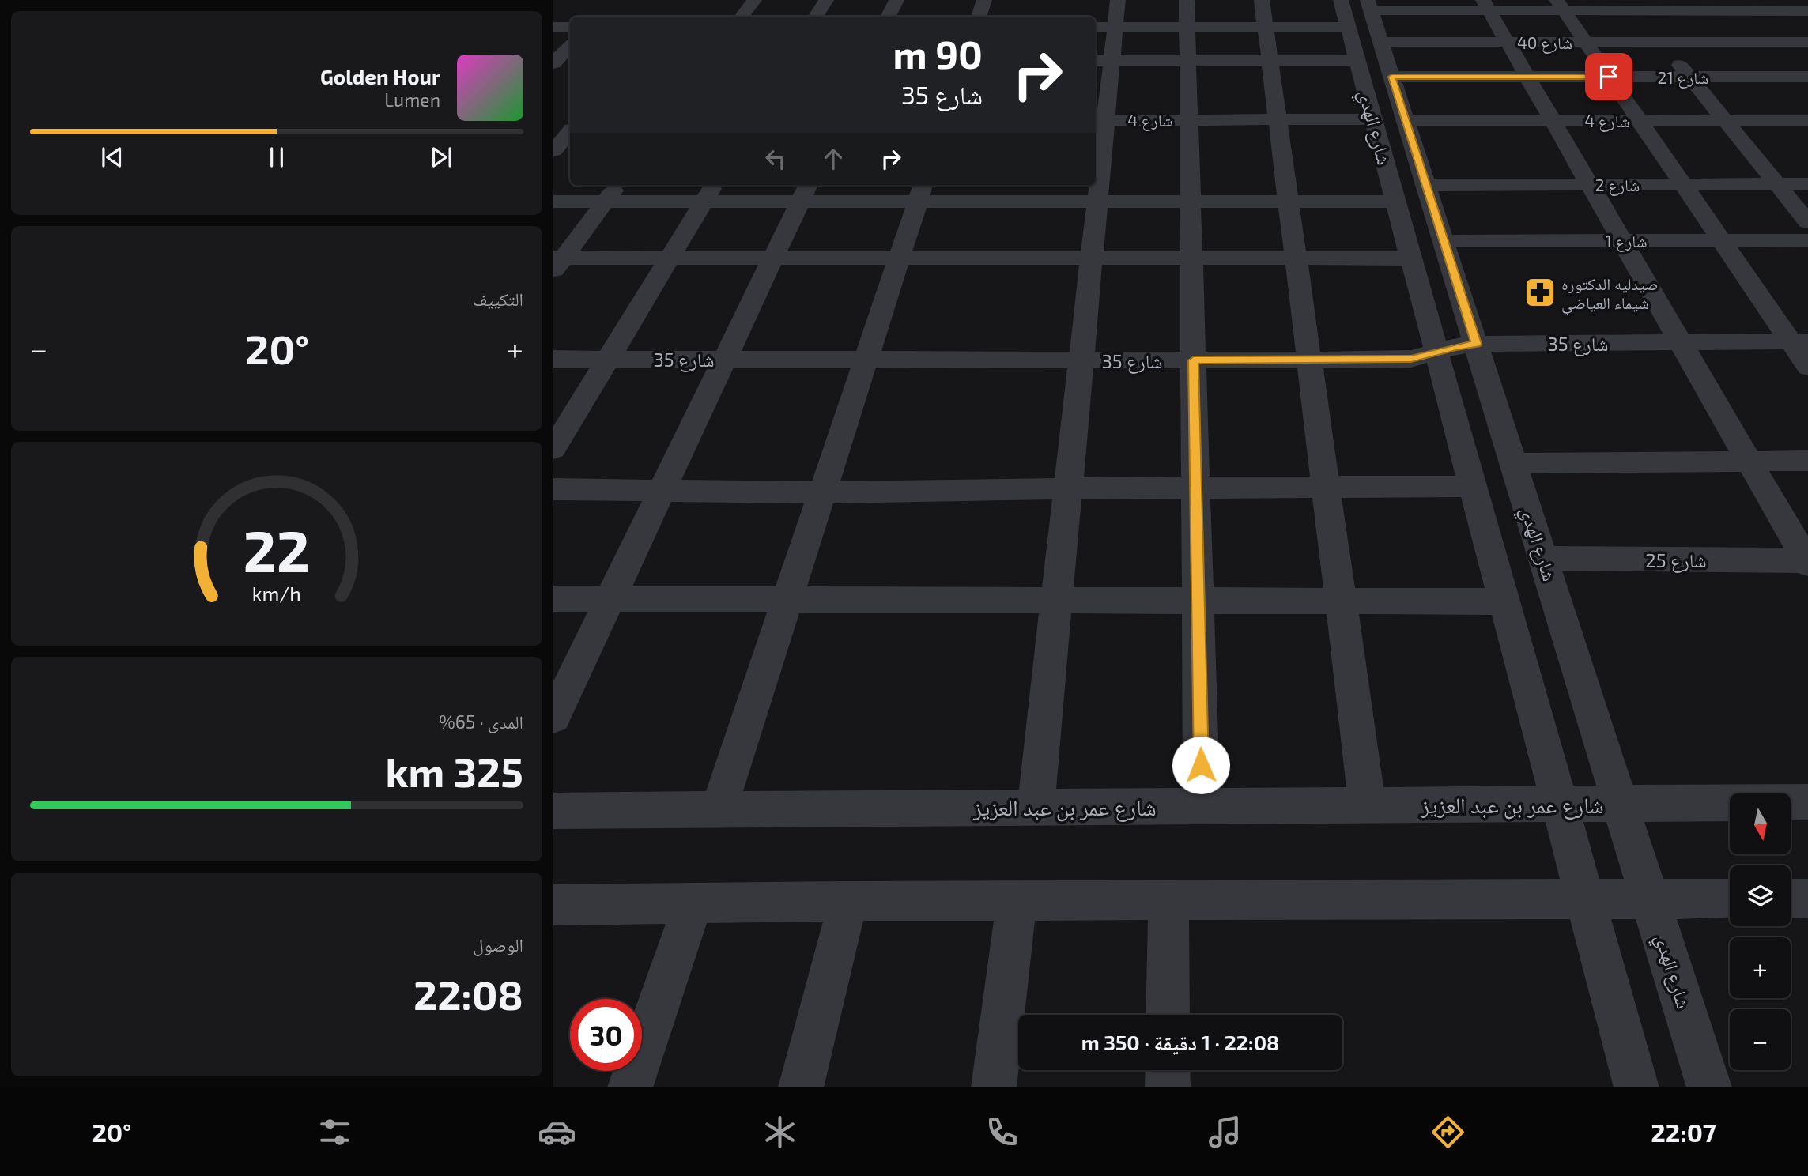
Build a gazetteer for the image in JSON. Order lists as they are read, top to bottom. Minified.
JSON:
{"streets":{"street":["شارع 40","شارع 21","شارع 4","شارع الهدي","شارع 2","شارع 1","شارع 35","شارع 25","شارع عمر بن عبد العزيز"]},"crossings":[["شارع 40","شارع الهدي"],["شارع 21","شارع الهدي"],["شارع 4","شارع الهدي"],["شارع الهدي","شارع 2"],["شارع الهدي","شارع 1"],["شارع الهدي","شارع 35"],["شارع الهدي","شارع 25"],["شارع الهدي","شارع عمر بن عبد العزيز"]],"places":{"pharmacy":["صيدليه الدكتوره شيماء العياضي"]},"north":"bottom","page":{"turn":["90 m","شارع 35"],"song":["Golden Hour","Lumen"],"tile":["التكييف",["المدى · 65%","325 km"],["الوصول","22:08"]],"heat":["−","20°","+"],"map_buttons":["+","−"],"limit":"30","trip":"22:08 · 1 دقيقة · 350 m","tabs":["22:07","20°"],"gauge":["22","km/h"]}}
